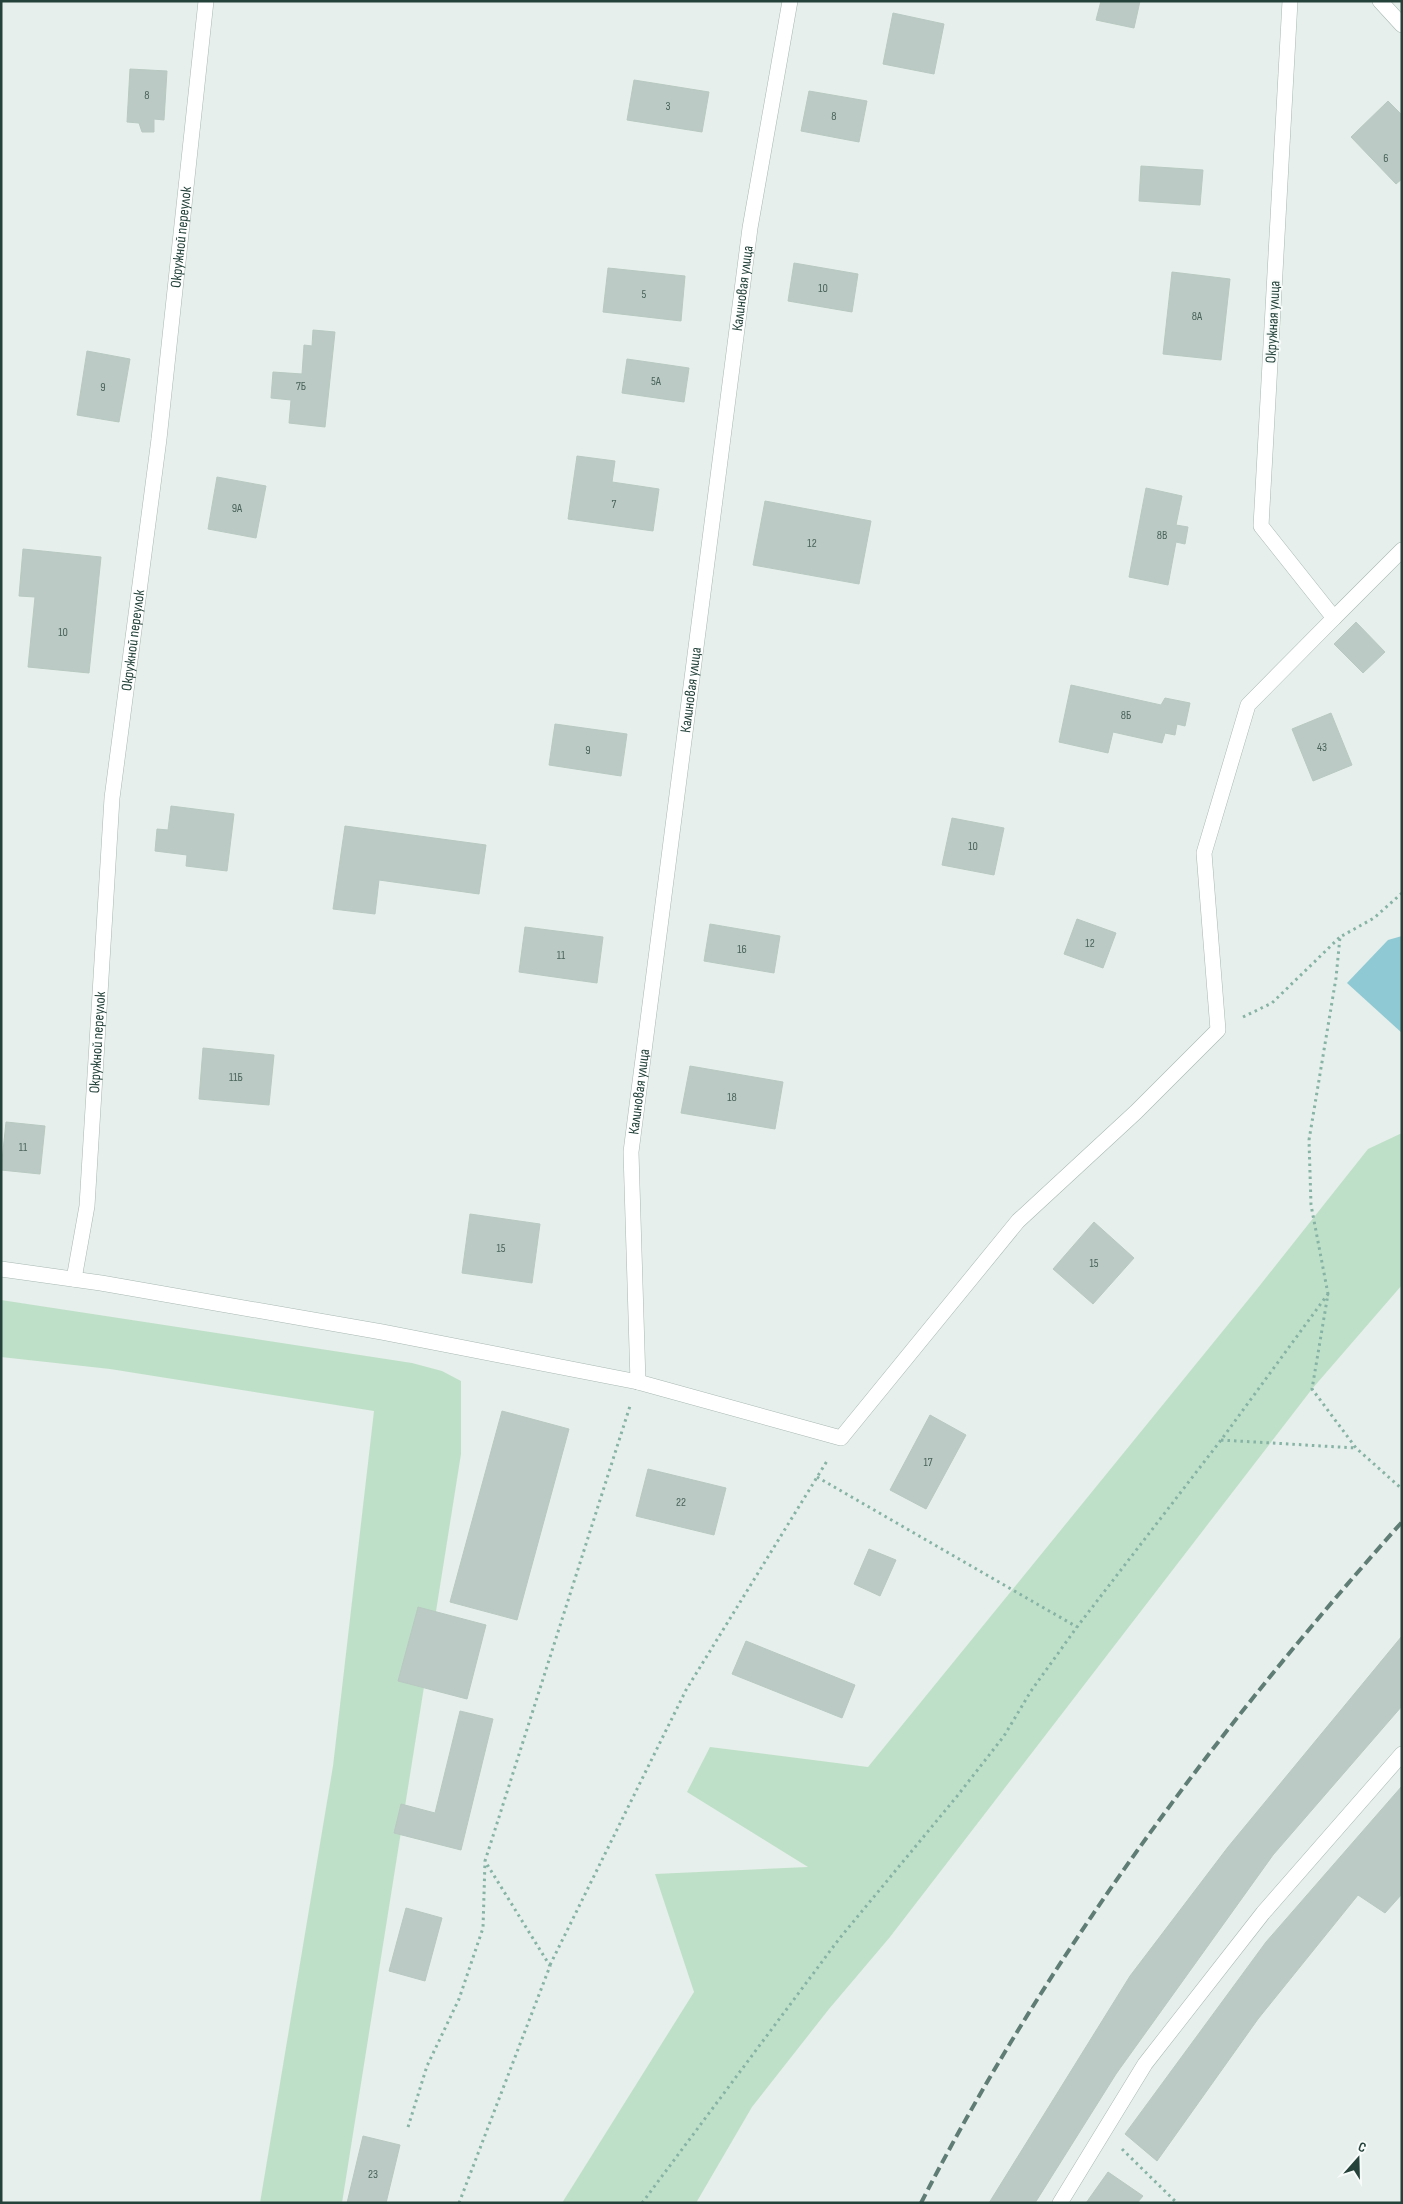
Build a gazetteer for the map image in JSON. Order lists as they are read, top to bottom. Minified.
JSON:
{"streets":{"street":["Окружной переулок","Калиновая улица","Окружная улица"]},"house_numbers":["8","3","8","6","10","5","8А","5А","7Б","9","7","9А","8В","12","10","8Б","43","9","10","12","16","11","11Б","18","11","15","15","17","22","23"],"north":"top"}
